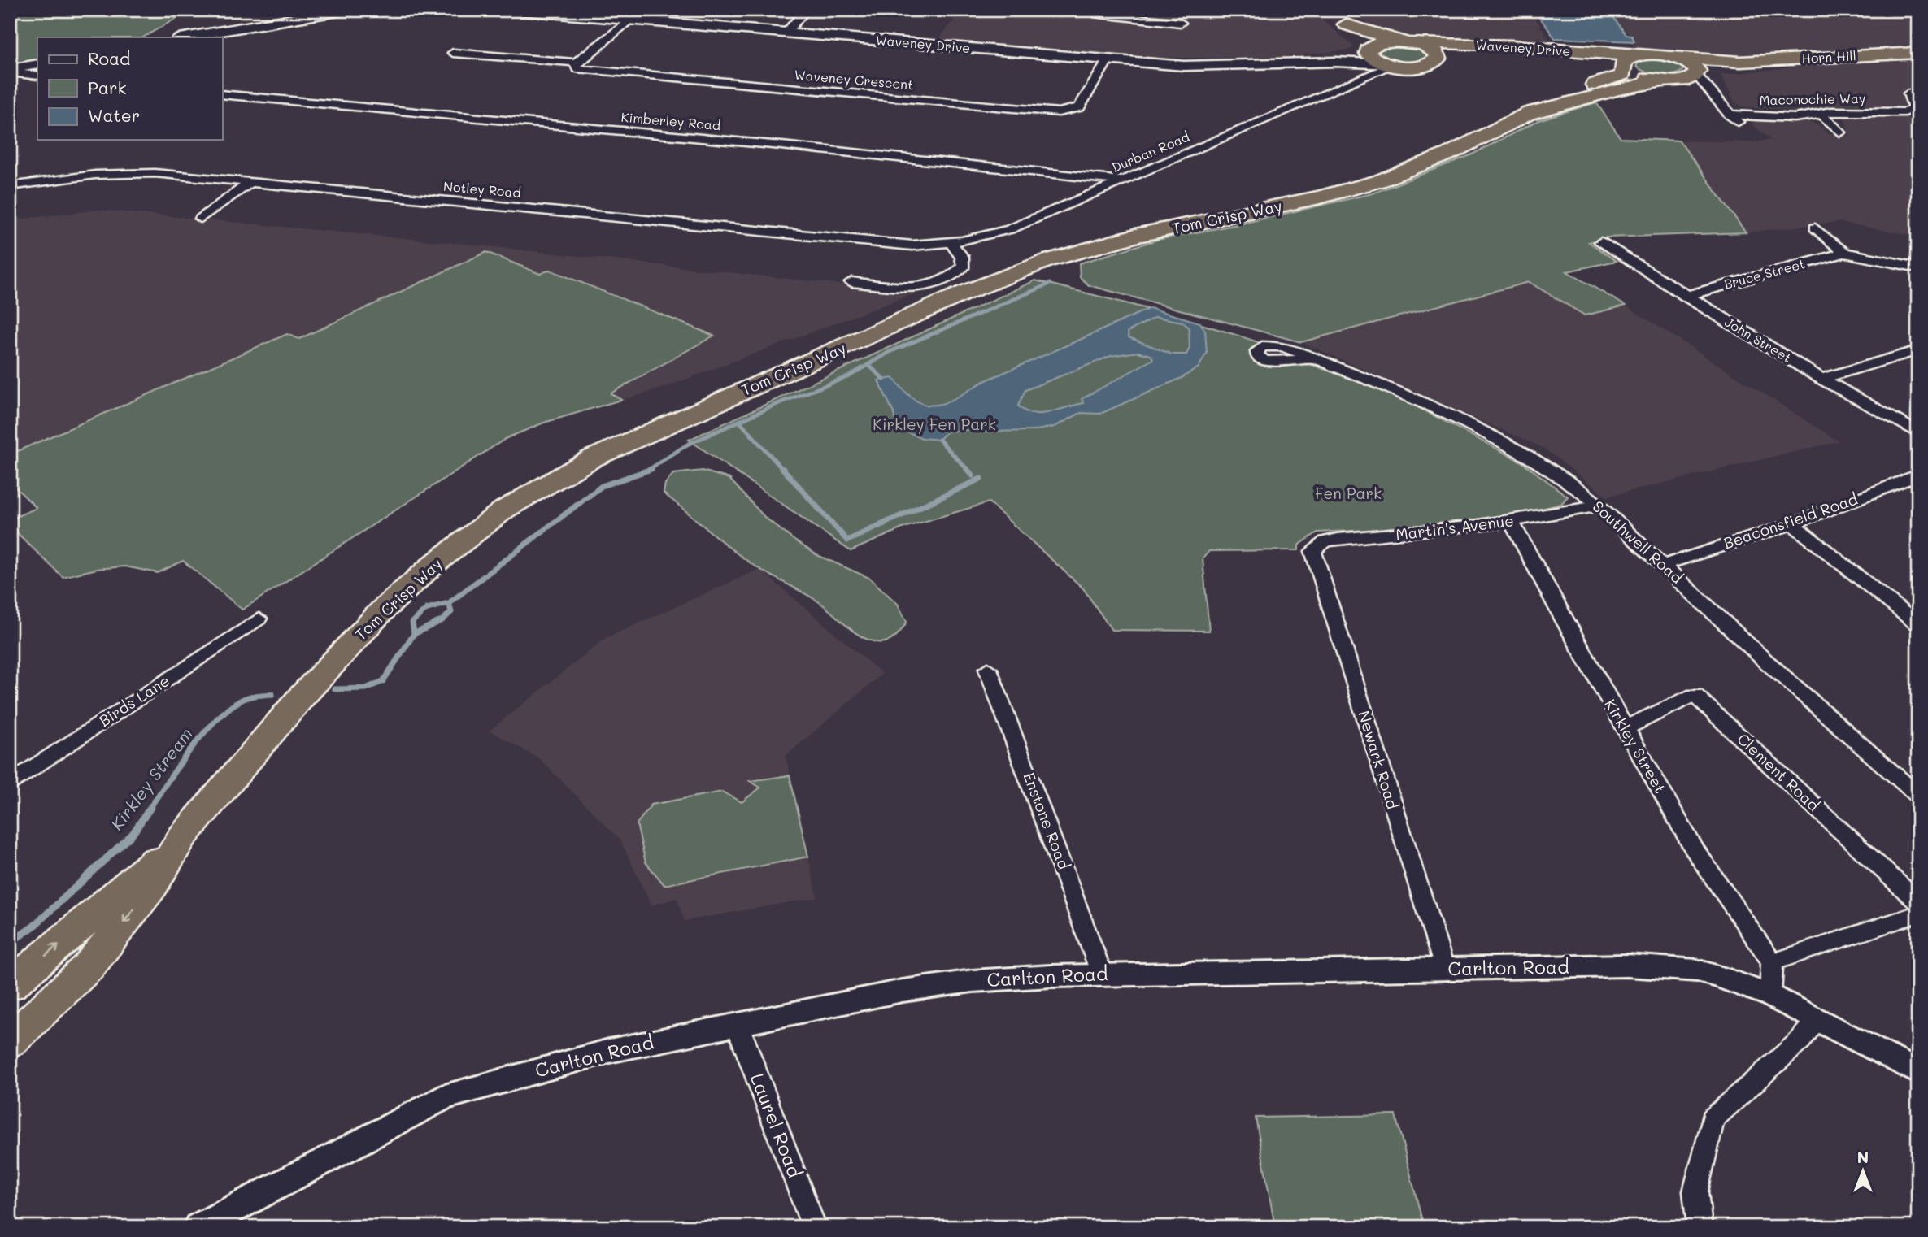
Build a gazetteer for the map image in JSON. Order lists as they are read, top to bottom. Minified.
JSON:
{"streets":{"highway":["Waveney Drive","Horn Hill","Tom Crisp Way"],"street":["Waveney Crescent","Maconochie Way","Kimberley Road","Durban Road","Notley Road","Bruce Street","John Street","Beaconsfield Road","Martin's Avenue","Southwell Road","Birds Lane","Kirkley Street","Newark Road","Clement Road","Enstone Road","Carlton Road","Laurel Road"]},"crossings":[["Waveney Drive","Horn Hill"],["Waveney Drive","Waveney Crescent"],["Waveney Drive","Durban Road"],["Waveney Drive","Tom Crisp Way"],["Horn Hill","Tom Crisp Way"],["Kimberley Road","Durban Road"],["Durban Road","Notley Road"],["Bruce Street","John Street"],["Beaconsfield Road","Southwell Road"],["Martin's Avenue","Southwell Road"],["Martin's Avenue","Kirkley Street"],["Martin's Avenue","Newark Road"],["Kirkley Street","Clement Road"],["Newark Road","Carlton Road"],["Enstone Road","Carlton Road"],["Carlton Road","Laurel Road"]],"water":["Kirkley Stream"],"parks":["Kirkley Fen Park","Fen Park"],"legend":["Road","Park","Water"],"north":"top"}
